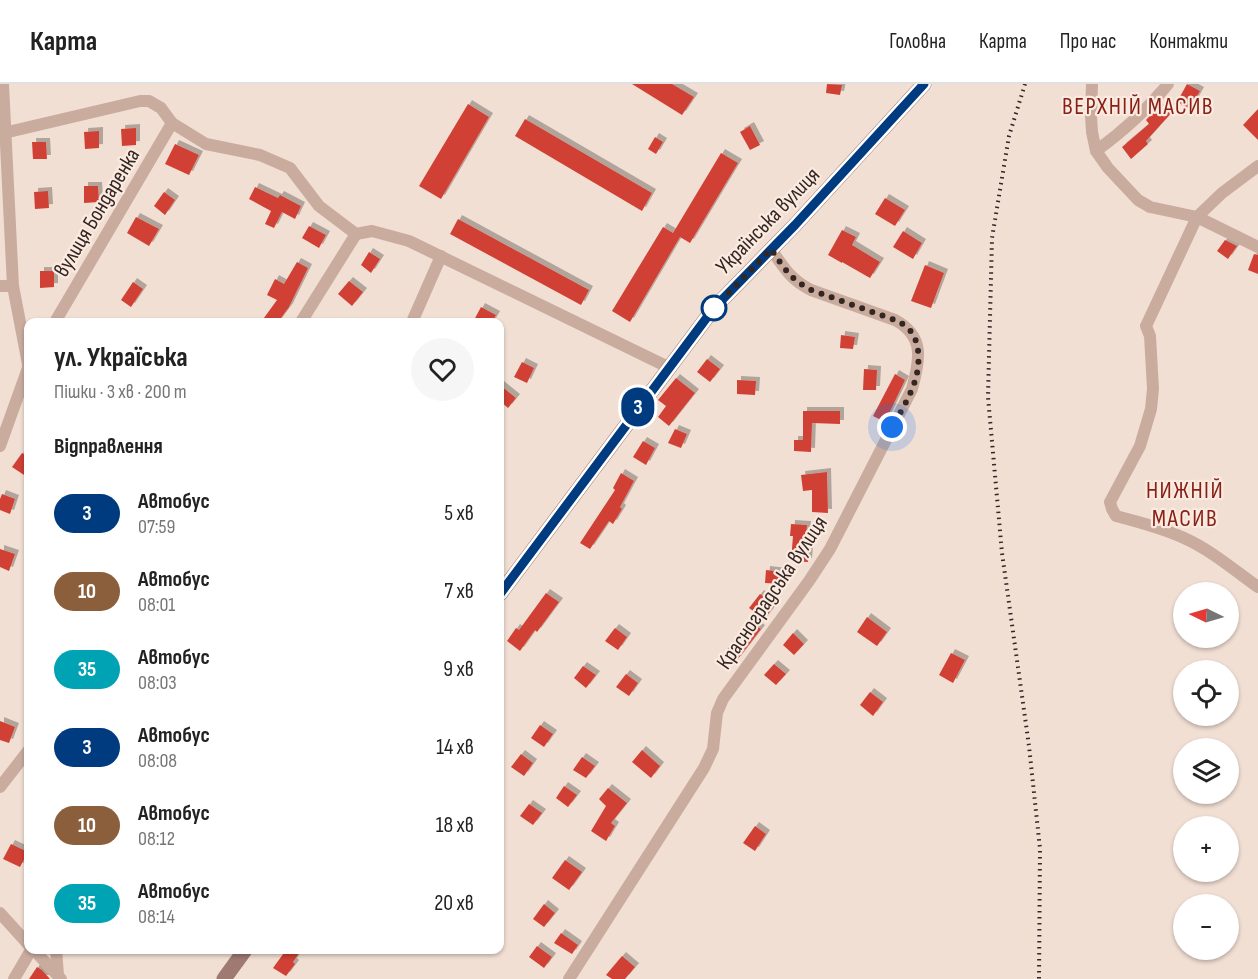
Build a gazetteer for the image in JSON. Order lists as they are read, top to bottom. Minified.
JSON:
{"streets":{"street":["вулиця Бондаренка","Українська вулиця","Красноградська вулиця"]},"crossings":[["Українська вулиця","Красноградська вулиця"]],"districts":["ВЕРХНІЙ МАСИВ","НИЖНІЙ МАСИВ"],"lines":["bus line 3"],"north":"left","page":{"header":"Карта","nav":["Головна","Карта","Про нас","Контакти"],"on_map":"3","heading":[["ул. Україська","Пішки · 3 хв · 200 m"],"Відправлення"],"list":[{"mark":"3","name":"Автобус","note":"07:59","value":"5 хв"},{"mark":"10","name":"Автобус","note":"08:01","value":"7 хв"},{"mark":"35","name":"Автобус","note":"08:03","value":"9 хв"},{"mark":"3","name":"Автобус","note":"08:08","value":"14 хв"},{"mark":"10","name":"Автобус","note":"08:12","value":"18 хв"},{"mark":"35","name":"Автобус","note":"08:14","value":"20 хв"}],"map_buttons":["+","−"]}}
